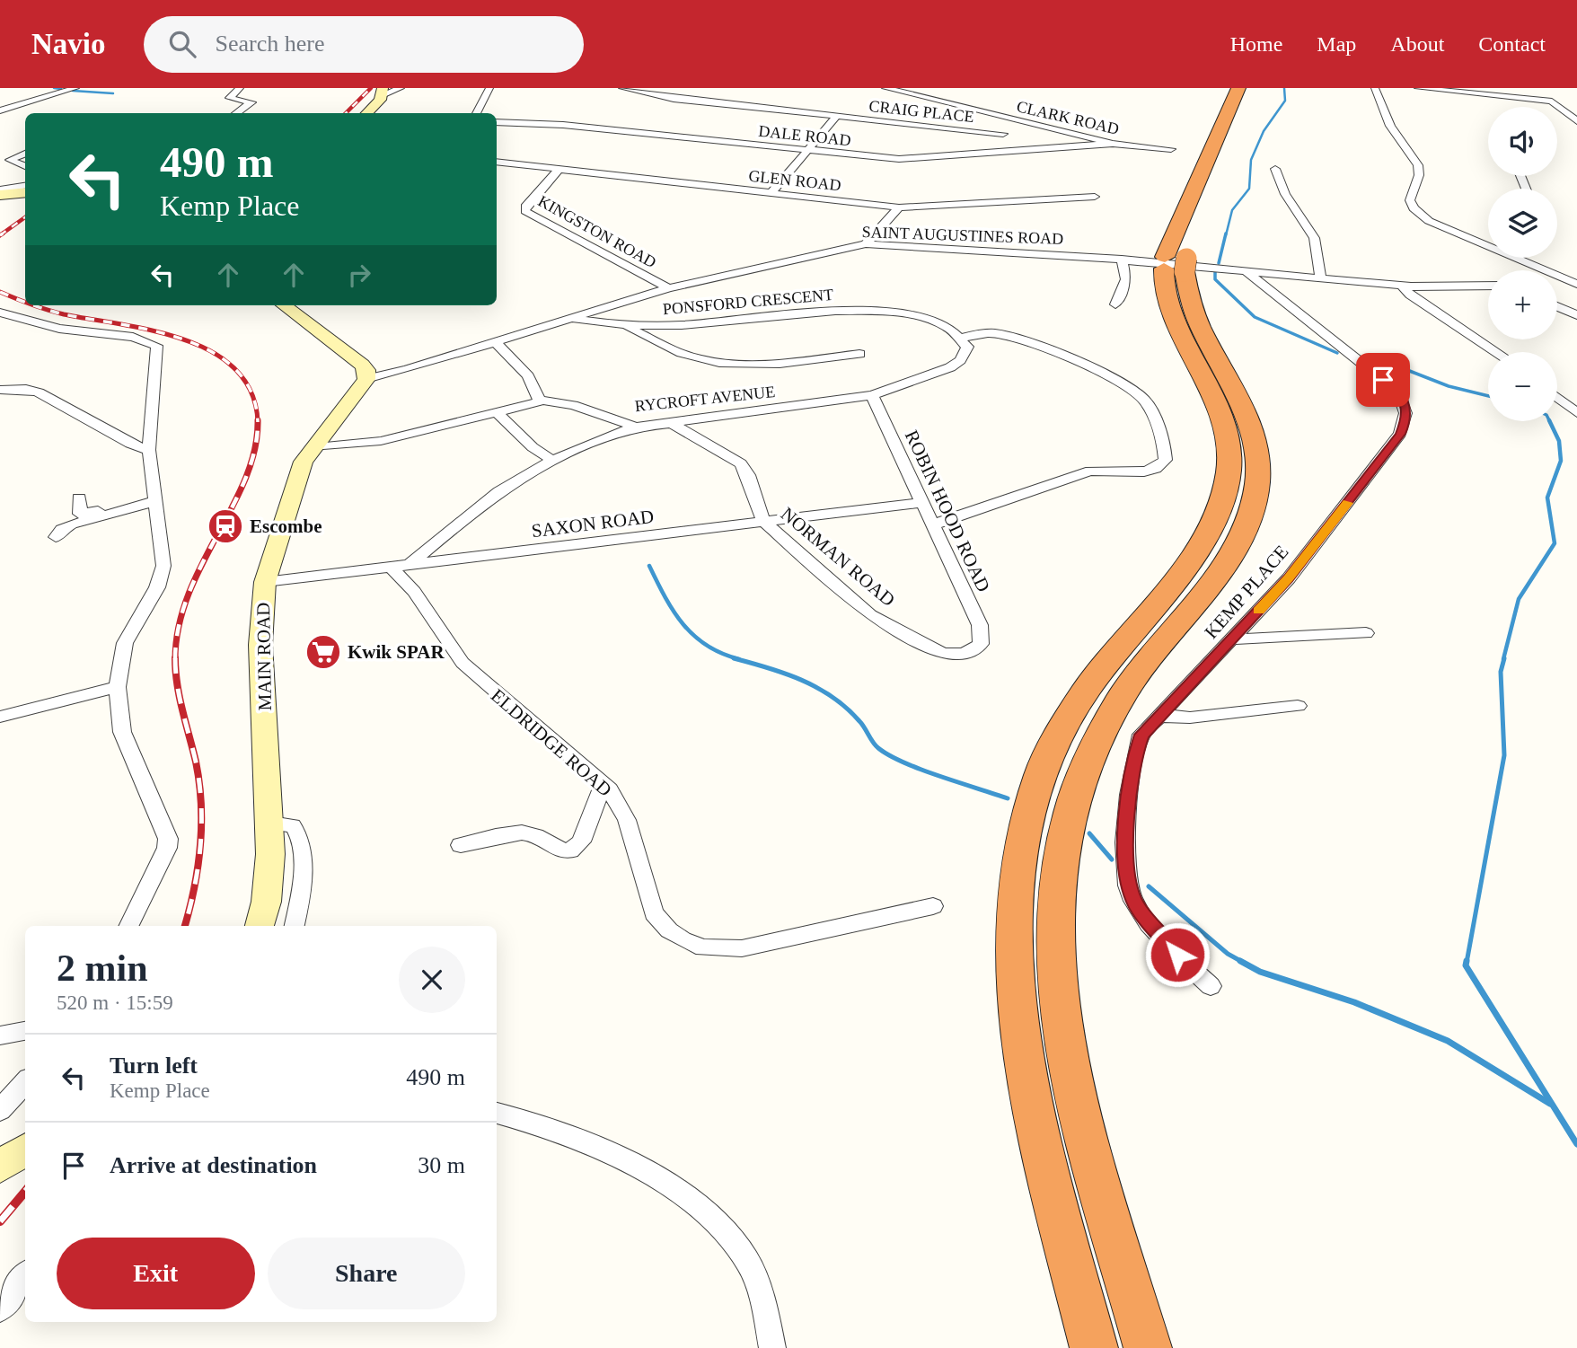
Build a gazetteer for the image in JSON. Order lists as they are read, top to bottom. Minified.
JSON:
{"streets":{"main road":["MAIN ROAD"],"street":["CRAIG PLACE","CLARK ROAD","DALE ROAD","GLEN ROAD","KINGSTON ROAD","SAINT AUGUSTINES ROAD","PONSFORD CRESCENT","RYCROFT AVENUE","ROBIN HOOD ROAD","SAXON ROAD","NORMAN ROAD","KEMP PLACE","ELDRIDGE ROAD"]},"crossings":[["CLARK ROAD","DALE ROAD"],["GLEN ROAD","KINGSTON ROAD"],["KINGSTON ROAD","SAINT AUGUSTINES ROAD"],["SAINT AUGUSTINES ROAD","PONSFORD CRESCENT"],["SAINT AUGUSTINES ROAD","KEMP PLACE"],["SAINT AUGUSTINES ROAD","MAIN ROAD"],["PONSFORD CRESCENT","RYCROFT AVENUE"],["RYCROFT AVENUE","ROBIN HOOD ROAD"],["RYCROFT AVENUE","NORMAN ROAD"],["RYCROFT AVENUE","MAIN ROAD"],["ROBIN HOOD ROAD","SAXON ROAD"],["ROBIN HOOD ROAD","NORMAN ROAD"],["SAXON ROAD","NORMAN ROAD"],["SAXON ROAD","MAIN ROAD"],["SAXON ROAD","ELDRIDGE ROAD"]],"places":{"station":["Escombe"],"supermarket":["Kwik SPAR"]},"page":{"header":"Navio","search":"Search here","nav":["Home","Map","About","Contact"],"map_buttons":["+","−"],"turn":["490 m","Kemp Place"],"heading":["2 min","520 m · 15:59"],"list":[{"name":"Turn left","note":"Kemp Place","value":"490 m"},{"name":"Arrive at destination","value":"30 m"}],"buttons":["Exit","Share"]}}
